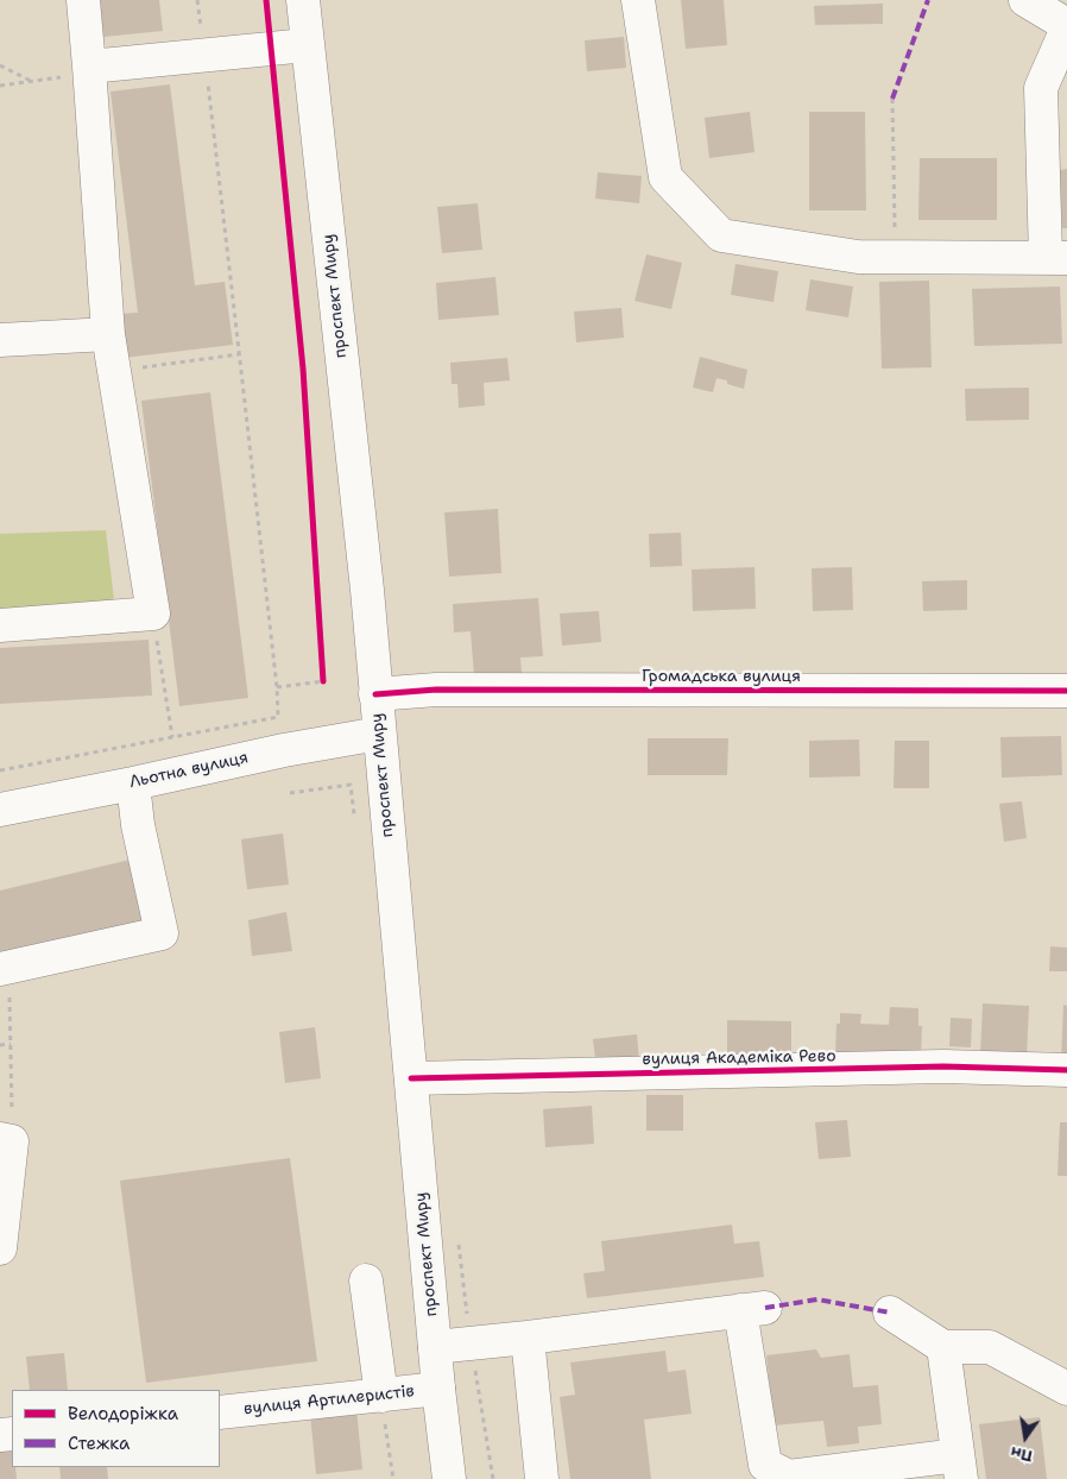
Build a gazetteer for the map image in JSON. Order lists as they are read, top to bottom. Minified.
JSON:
{"streets":{"street":["проспект Миру","Громадська вулиця","Льотна вулиця","вулиця Академіка Рево","вулиця Артилеристів"]},"crossings":[["проспект Миру","Громадська вулиця"],["проспект Миру","Льотна вулиця"],["проспект Миру","вулиця Академіка Рево"],["проспект Миру","вулиця Артилеристів"]],"legend":["Велодоріжка","Стежка"],"north":"bottom"}
